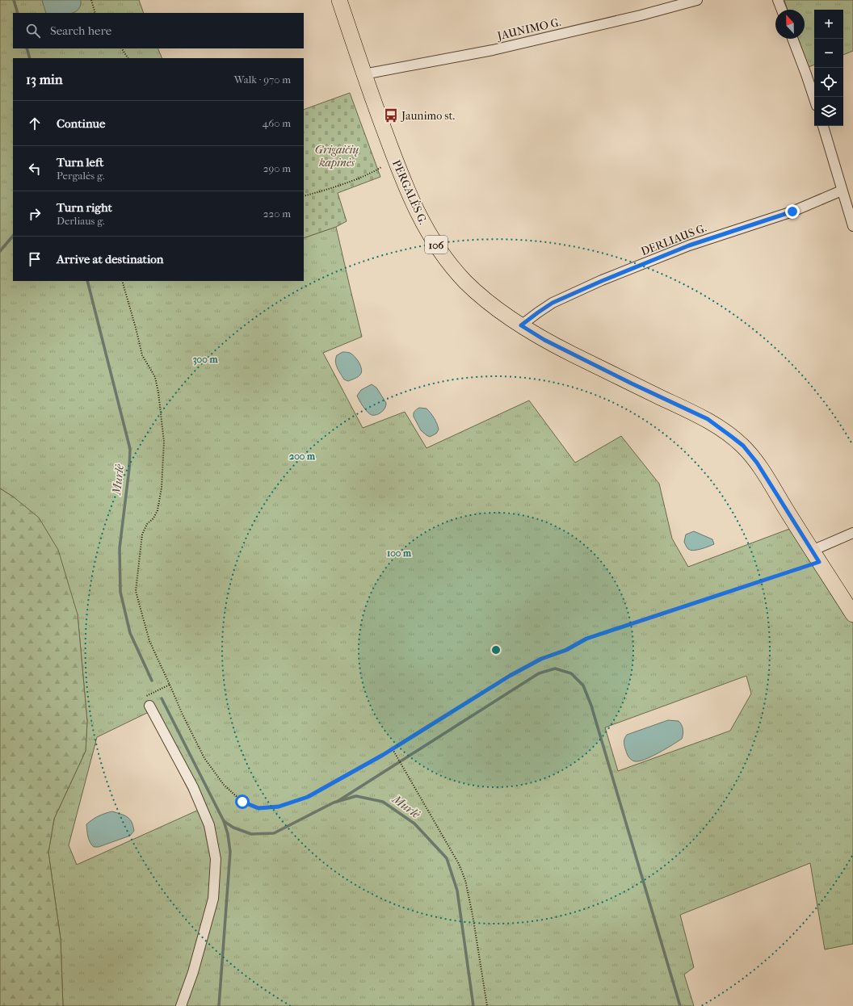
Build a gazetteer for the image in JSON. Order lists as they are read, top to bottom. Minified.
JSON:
{"streets":{"main road":["PERGALĖS G.","106"],"street":["JAUNIMO G.","DERLIAUS G."]},"crossings":[["JAUNIMO G.","PERGALĖS G."],["PERGALĖS G.","DERLIAUS G."]],"water":["Murlė"],"parks":["Grigaičių kapinės"],"places":{"bus stop":["Jaunimo st."]},"north":"top","page":{"map_buttons":["+","−"],"search":"Search here","heading":["13 min","Walk · 970 m"],"list":[["Continue","460 m"],["Turn left","Pergalės g.","290 m"],["Turn right","Derliaus g.","220 m"],"Arrive at destination"]},"rings":["300 m","200 m","100 m"]}
